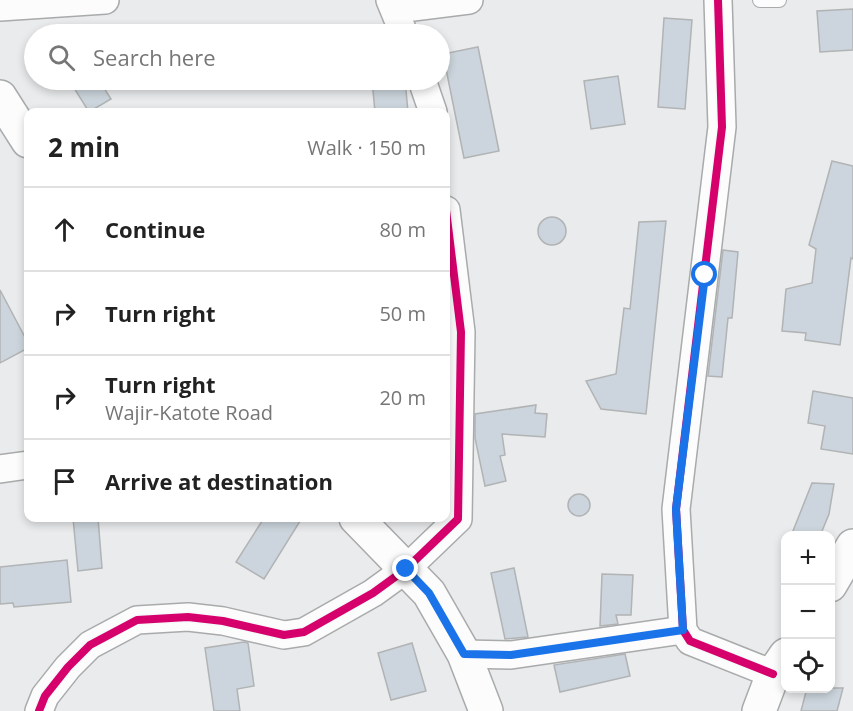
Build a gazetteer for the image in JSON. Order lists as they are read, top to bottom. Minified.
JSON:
{"page":{"search":"Search here","heading":["2 min","Walk · 150 m"],"list":[["Continue","80 m"],["Turn right","50 m"],["Turn right","Wajir-Katote Road","20 m"],"Arrive at destination"],"map_buttons":["+","−"]}}
